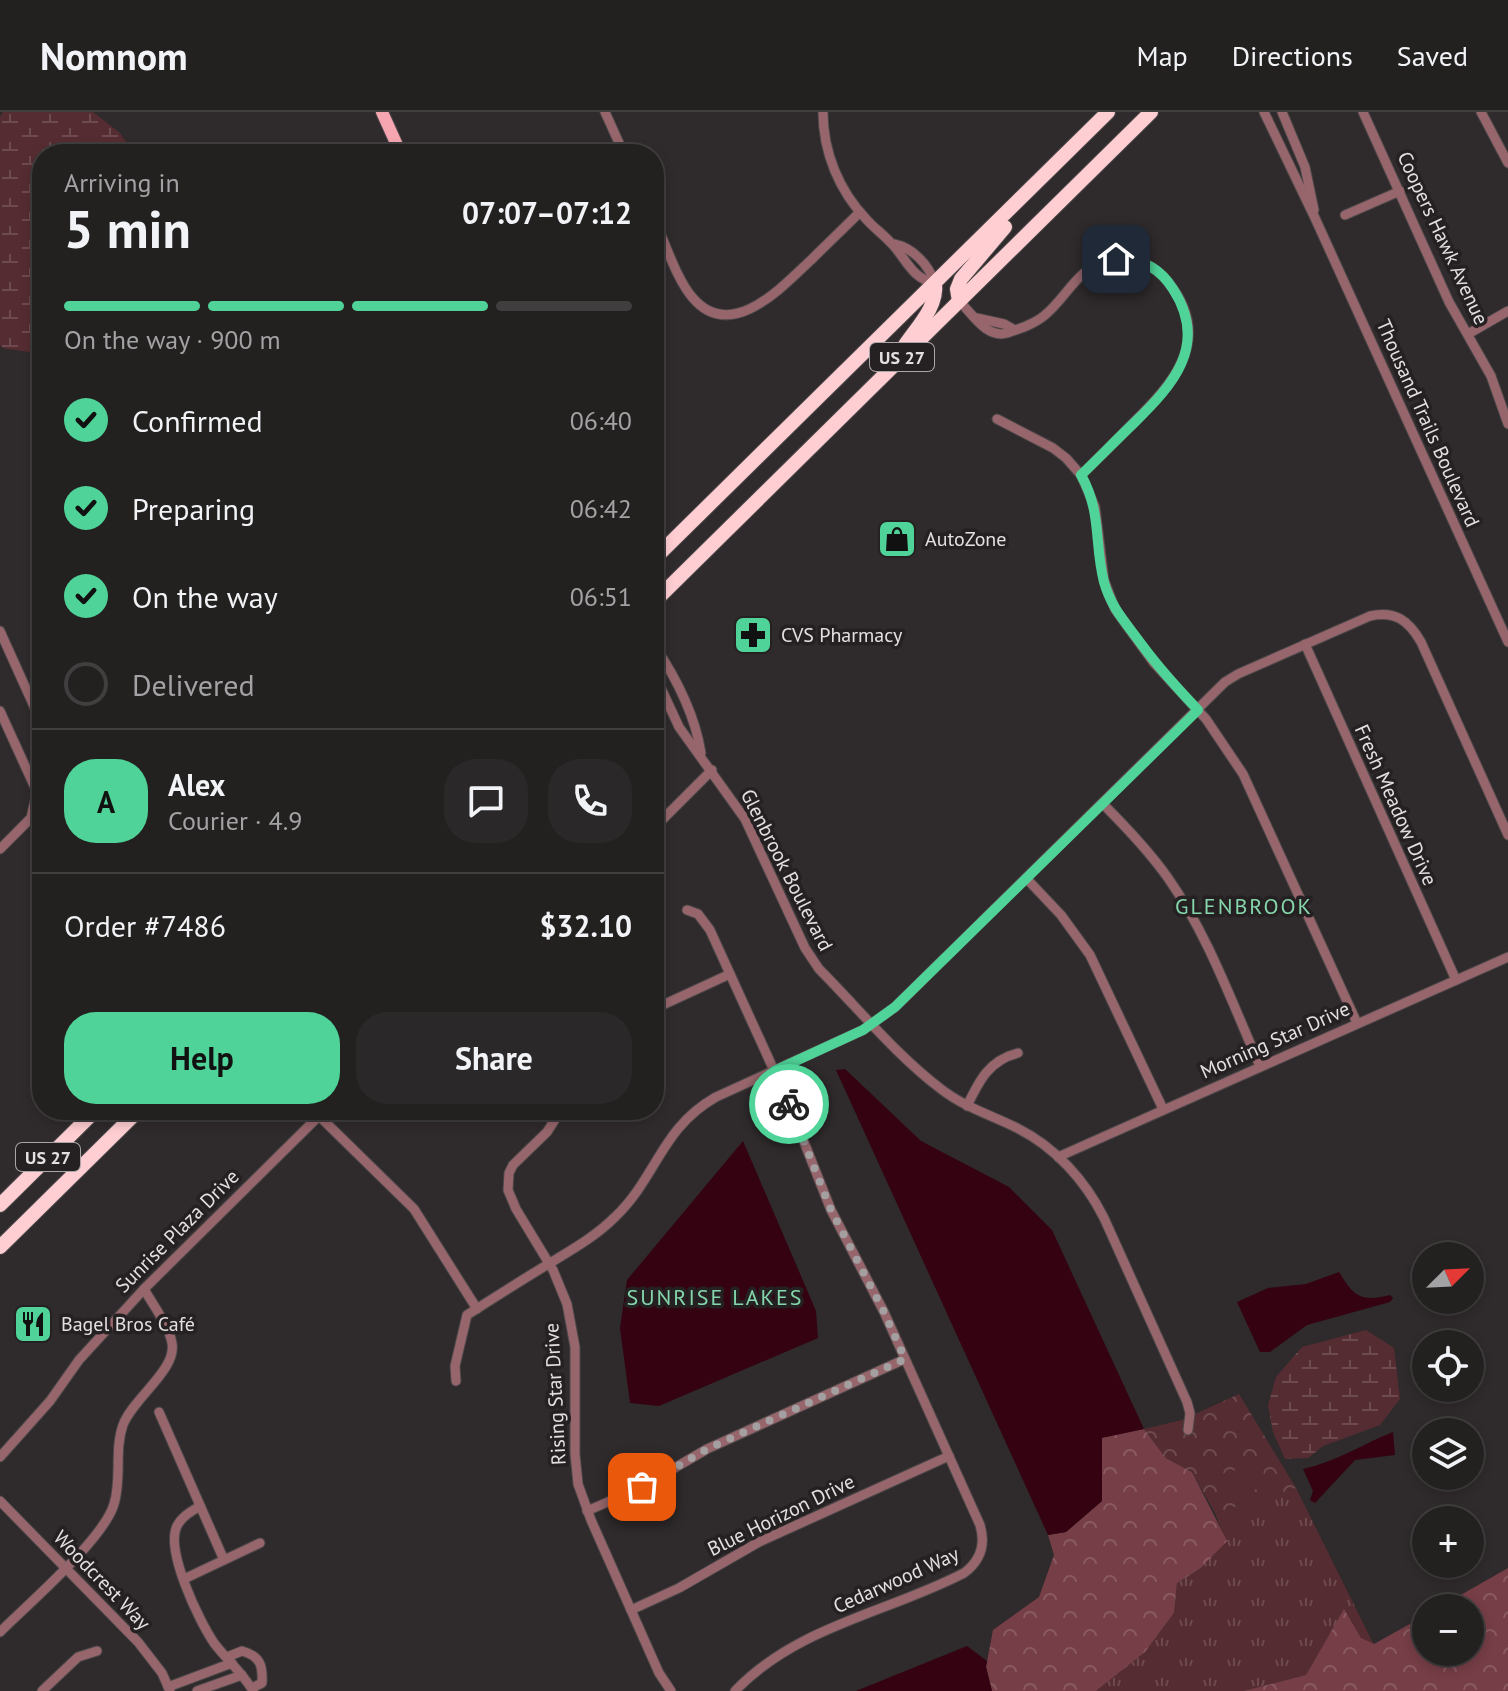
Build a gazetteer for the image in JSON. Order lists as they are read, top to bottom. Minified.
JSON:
{"streets":{"highway":["US 27"],"street":["Coopers Hawk Avenue","Thousand Trails Boulevard","Fresh Meadow Drive","Glenbrook Boulevard","Morning Star Drive","Sunrise Plaza Drive","Rising Star Drive","Blue Horizon Drive","Woodcrest Way","Cedarwood Way"]},"crossings":[["Fresh Meadow Drive","Morning Star Drive"],["Glenbrook Boulevard","Morning Star Drive"],["Rising Star Drive","Blue Horizon Drive"],["Blue Horizon Drive","Cedarwood Way"]],"districts":["GLENBROOK","SUNRISE LAKES"],"places":{"shop":["AutoZone"],"pharmacy":["CVS Pharmacy"],"restaurant":["Bagel Bros Café"]},"north":"top right","page":{"header":"Nomnom","nav":["Map","Directions","Saved"],"heading":["5 min","Arriving in","07:07–07:12"],"panel":["Alex","Courier · 4.9","Order #7486","$32.10"],"bar":"On the way · 900 m","list":[["Confirmed","06:40"],["Preparing","06:42"],["On the way","06:51"],"Delivered"],"round":"A","buttons":["Help","Share"],"map_buttons":["+","−"]}}
